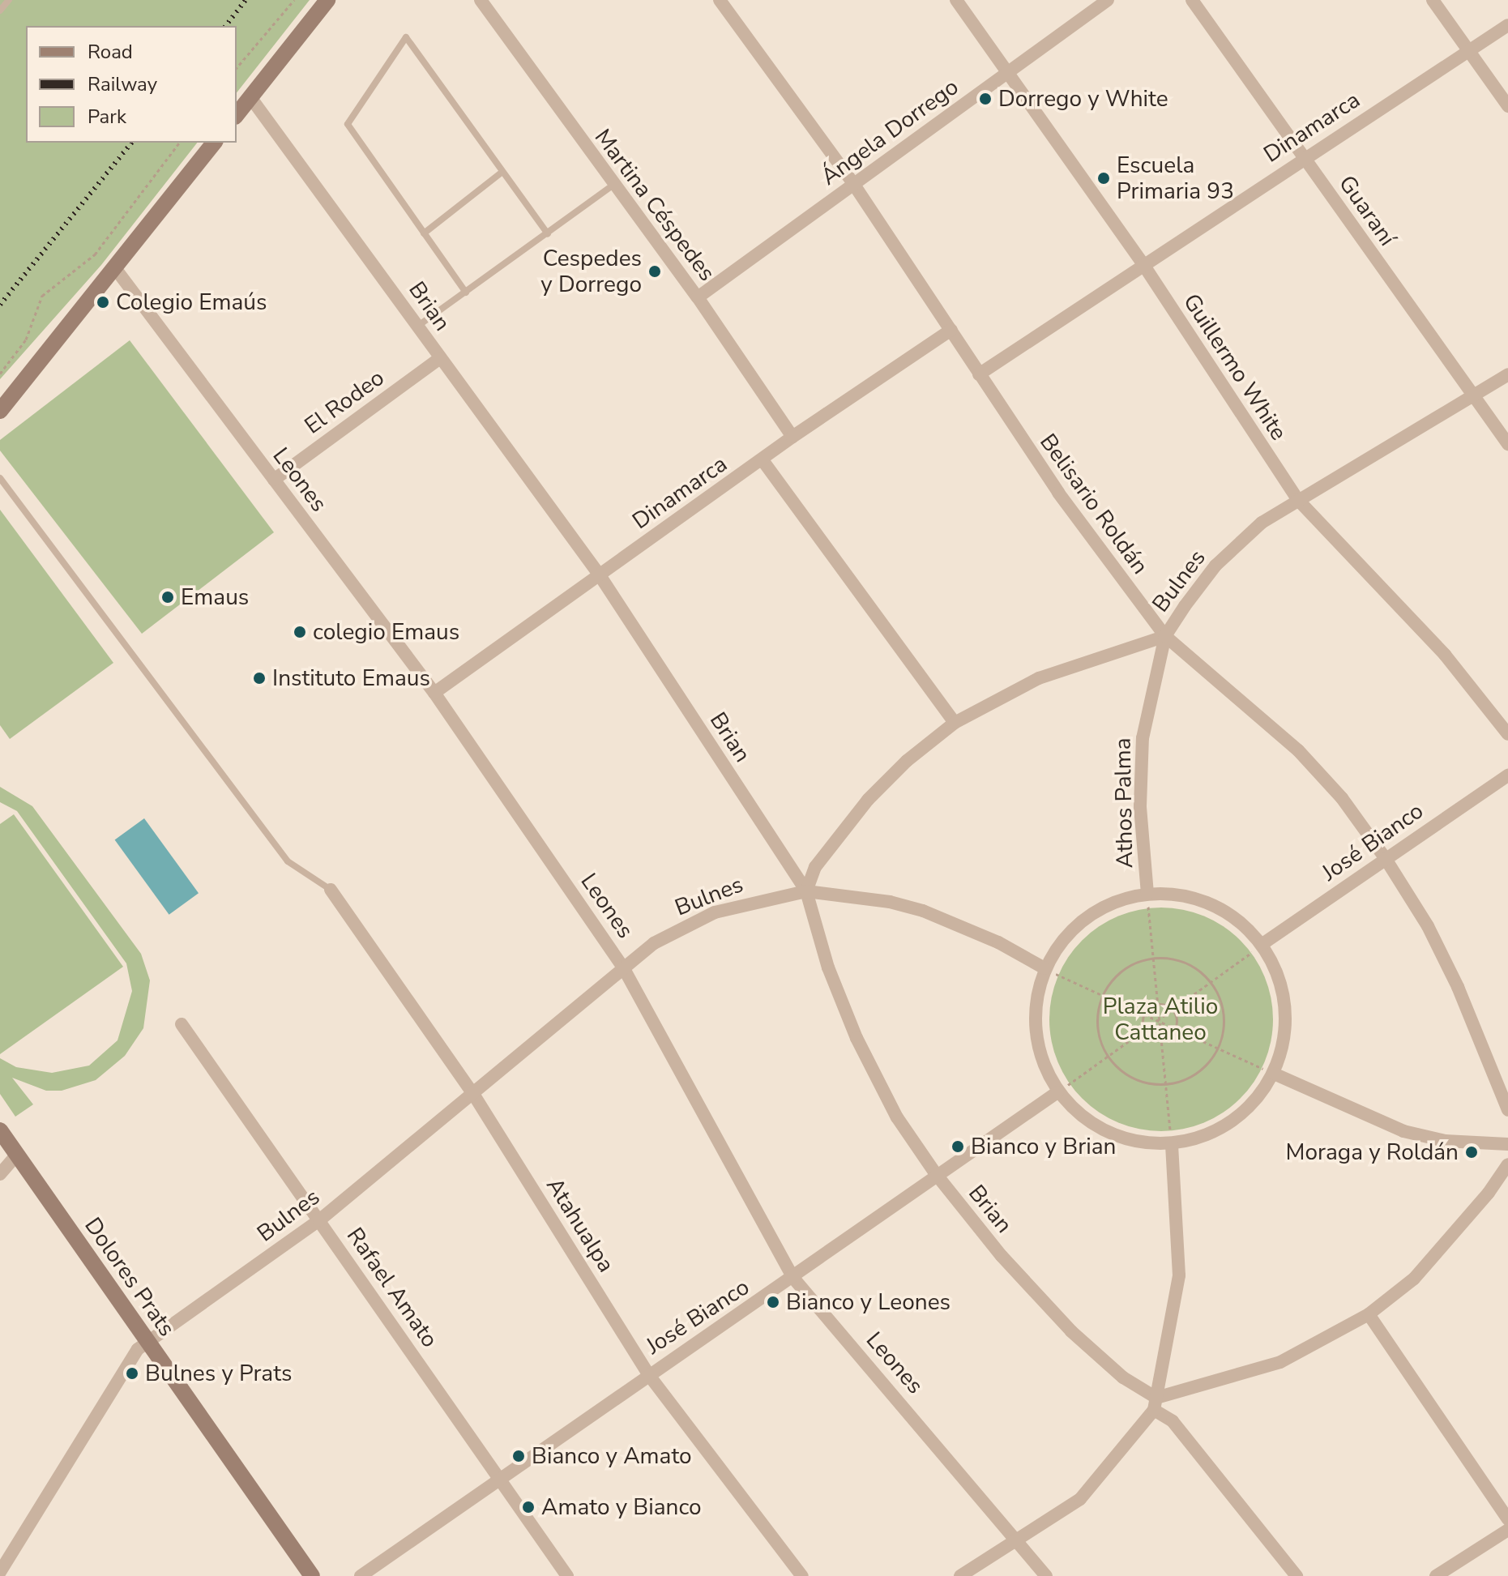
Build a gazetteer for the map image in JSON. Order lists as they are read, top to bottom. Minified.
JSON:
{"streets":{"street":["Dinamarca","Ángela Dorrego","Martina Céspedes","Guaraní","Brian","Guillermo White","El Rodeo","Leones","Belisario Roldán","Bulnes","Athos Palma","José Bianco","Atahualpa","Dolores Prats","Rafael Amato"]},"crossings":[["Dinamarca","Martina Céspedes"],["Dinamarca","Guaraní"],["Dinamarca","Brian"],["Dinamarca","Guillermo White"],["Dinamarca","Leones"],["Dinamarca","Belisario Roldán"],["Ángela Dorrego","Martina Céspedes"],["Ángela Dorrego","Guillermo White"],["Ángela Dorrego","Belisario Roldán"],["Guaraní","Bulnes"],["Brian","El Rodeo"],["Brian","Bulnes"],["Brian","José Bianco"],["Guillermo White","Bulnes"],["El Rodeo","Leones"],["Leones","Bulnes"],["Leones","José Bianco"],["Belisario Roldán","Bulnes"],["Belisario Roldán","Athos Palma"],["Belisario Roldán","José Bianco"],["Bulnes","Athos Palma"],["Bulnes","Atahualpa"],["Bulnes","Dolores Prats"],["Bulnes","Rafael Amato"],["José Bianco","Atahualpa"],["José Bianco","Rafael Amato"]],"parks":["Plaza Atilio Cattaneo"],"places":["Dorrego y White","Escuela Primaria 93","Cespedes y Dorrego","Colegio Emaús","Emaus","colegio Emaus","Instituto Emaus","Bianco y Brian","Moraga y Roldán","Bianco y Leones","Bulnes y Prats","Bianco y Amato","Amato y Bianco"],"legend":["Road","Railway","Park"]}
